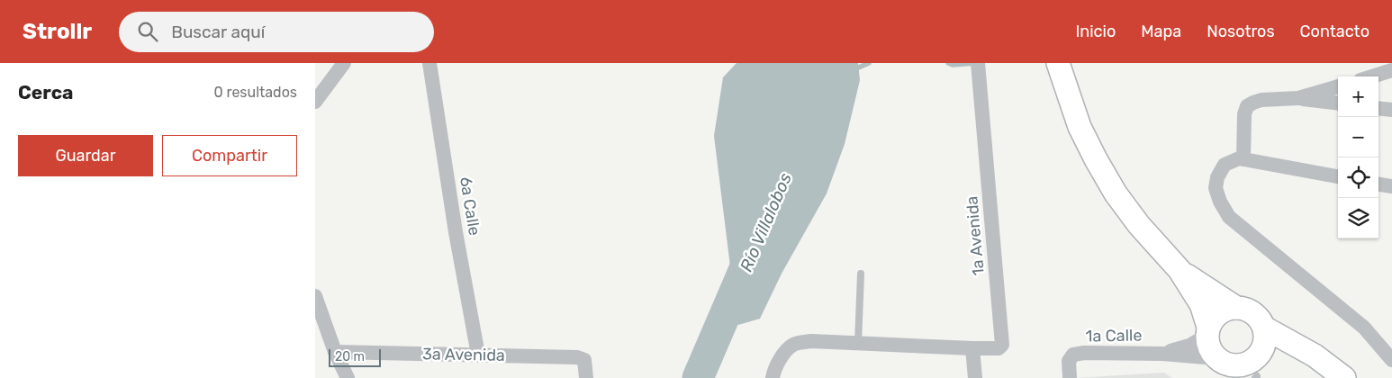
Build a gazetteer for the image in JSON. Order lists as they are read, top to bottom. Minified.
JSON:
{"streets":{"street":["6a Calle","1a Avenida","1a Calle","3a Avenida"]},"crossings":[["6a Calle","3a Avenida"]],"water":["Río Villalobos"],"scale_bar":"20 m","page":{"header":"Strollr","search":"Buscar aquí","nav":["Inicio","Mapa","Nosotros","Contacto"],"heading":["Cerca","0 resultados"],"map_buttons":["+","−"],"buttons":["Guardar","Compartir"],"scale":"20 m"}}
